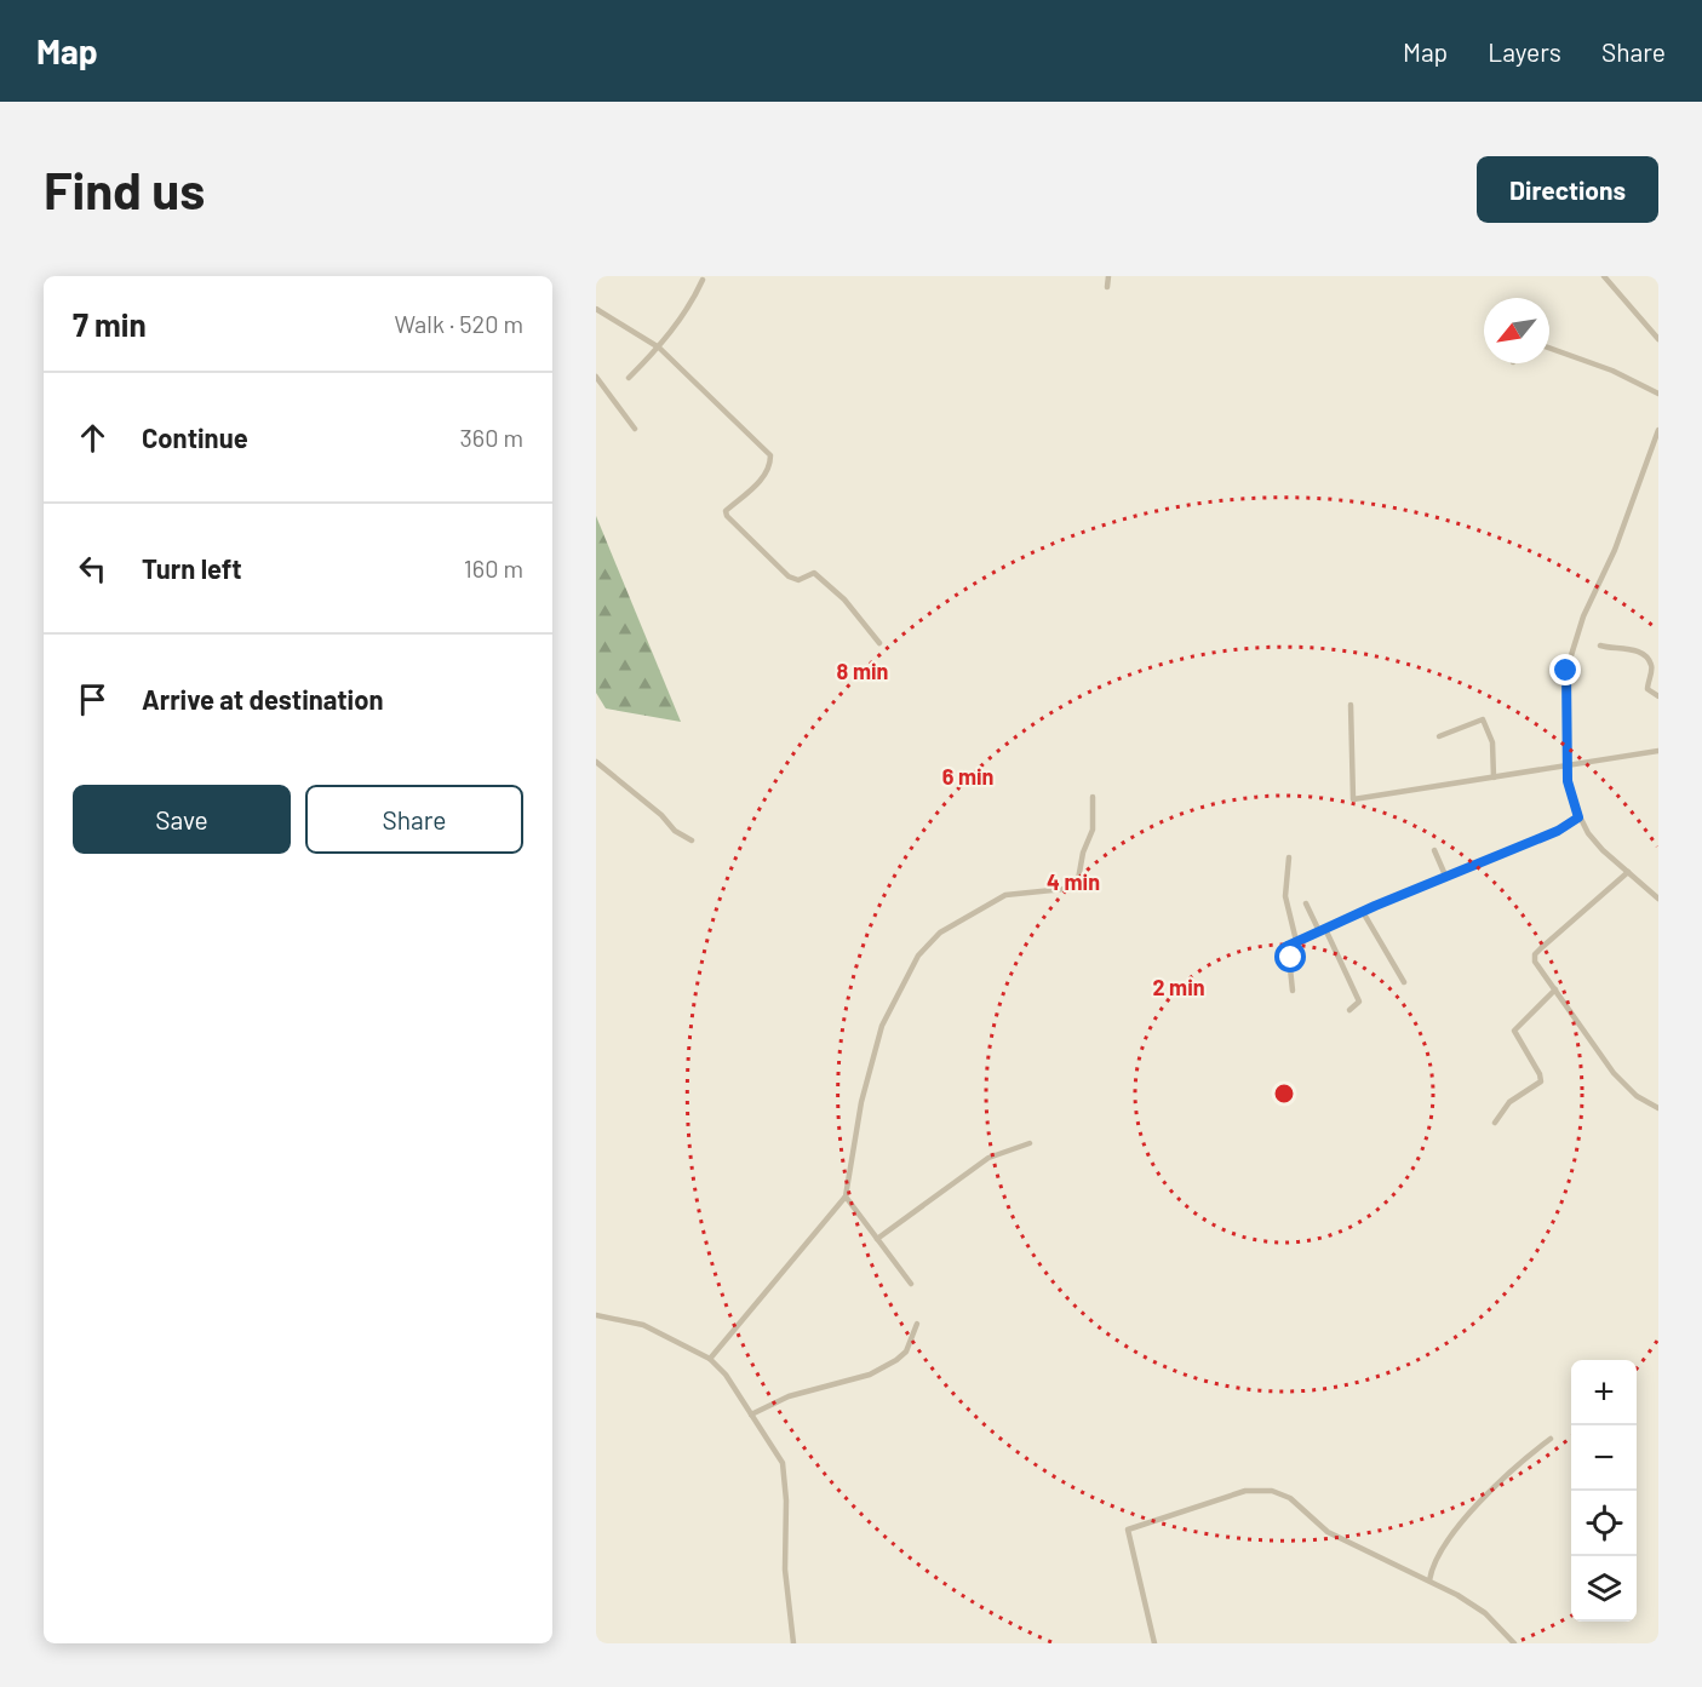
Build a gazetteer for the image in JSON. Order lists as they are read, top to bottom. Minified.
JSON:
{"north":"bottom left","page":{"header":"Map","nav":["Map","Layers","Share"],"buttons":["Directions",["Save","Share"]],"title":"Find us","heading":["7 min","Walk · 520 m"],"list":[["Continue","360 m"],["Turn left","160 m"],"Arrive at destination"],"map_buttons":["+","−"]},"rings":["8 min","6 min","4 min","2 min"]}
